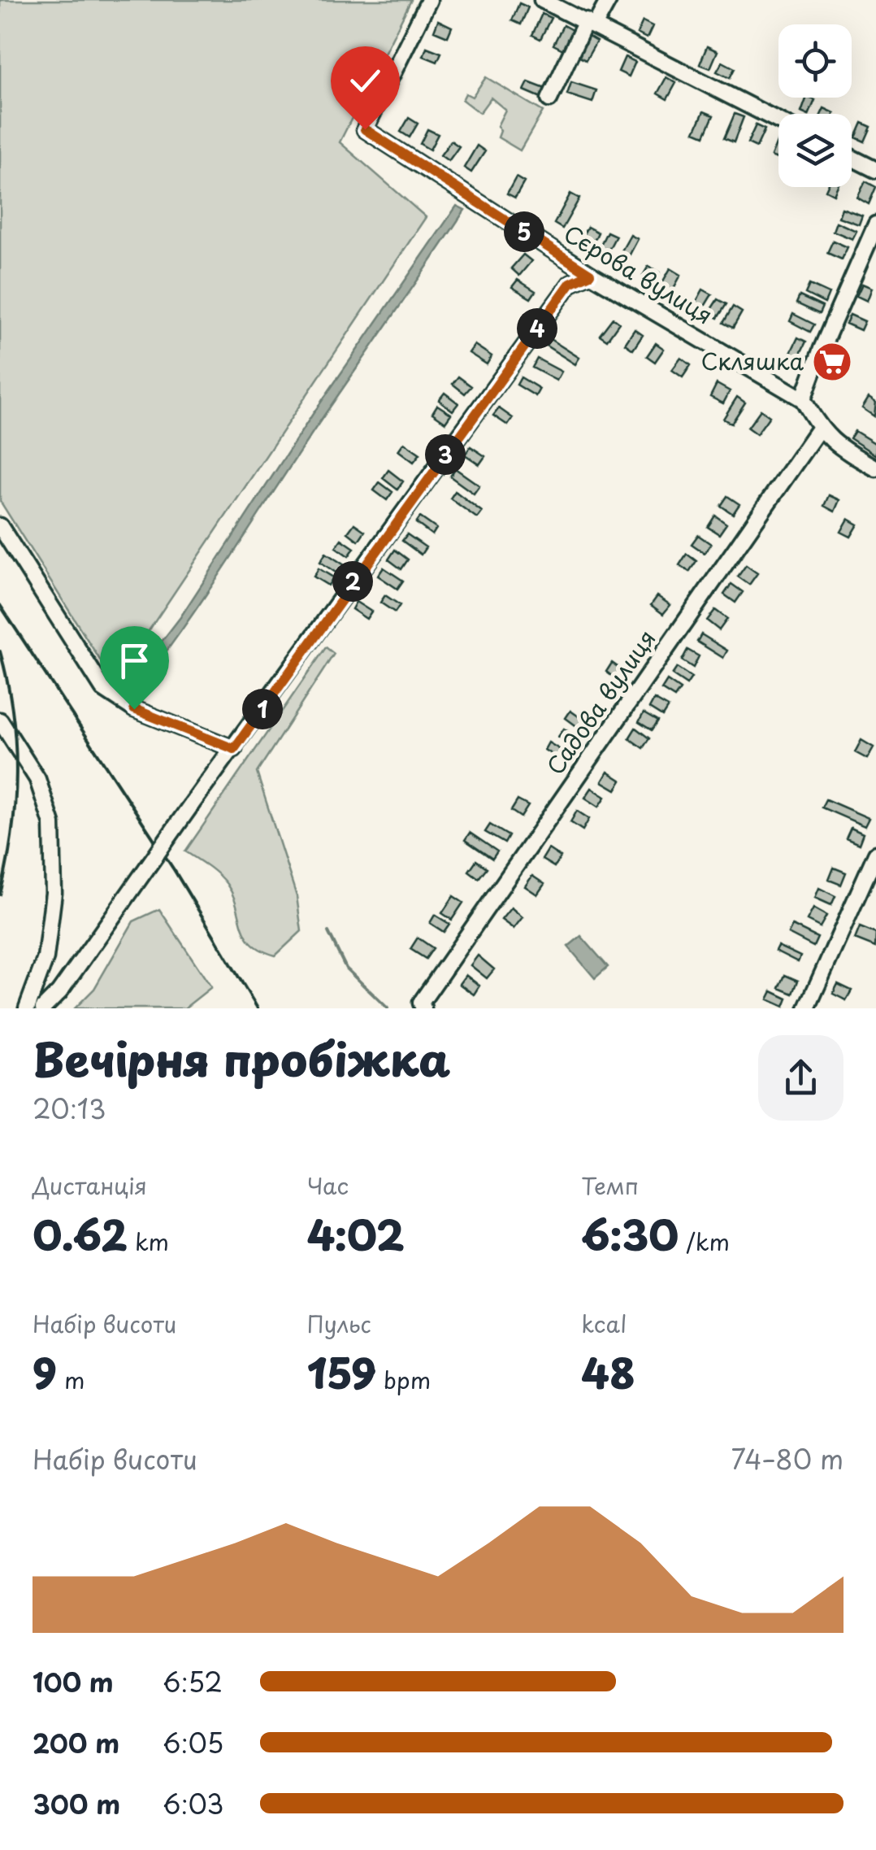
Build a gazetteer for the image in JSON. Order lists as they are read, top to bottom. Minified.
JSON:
{"streets":{"street":["Сєрова вулиця","Садова вулиця"]},"places":{"supermarket":["Скляшка"]},"page":{"pins":["5","4","3","2","1"],"heading":["Вечірня пробіжка","20:13"],"stats":[["Дистанція","0.62 km"],["Час","4:02"],["Темп","6:30 /km"],["Набір висоти","9 m"],["Пульс","159 bpm"],["kcal","48"]],"chart":["Набір висоти","74–80 m"],"list":[{"name":"100 m","note":"6:52"},{"name":"200 m","note":"6:05"},{"name":"300 m","note":"6:03"}]}}
